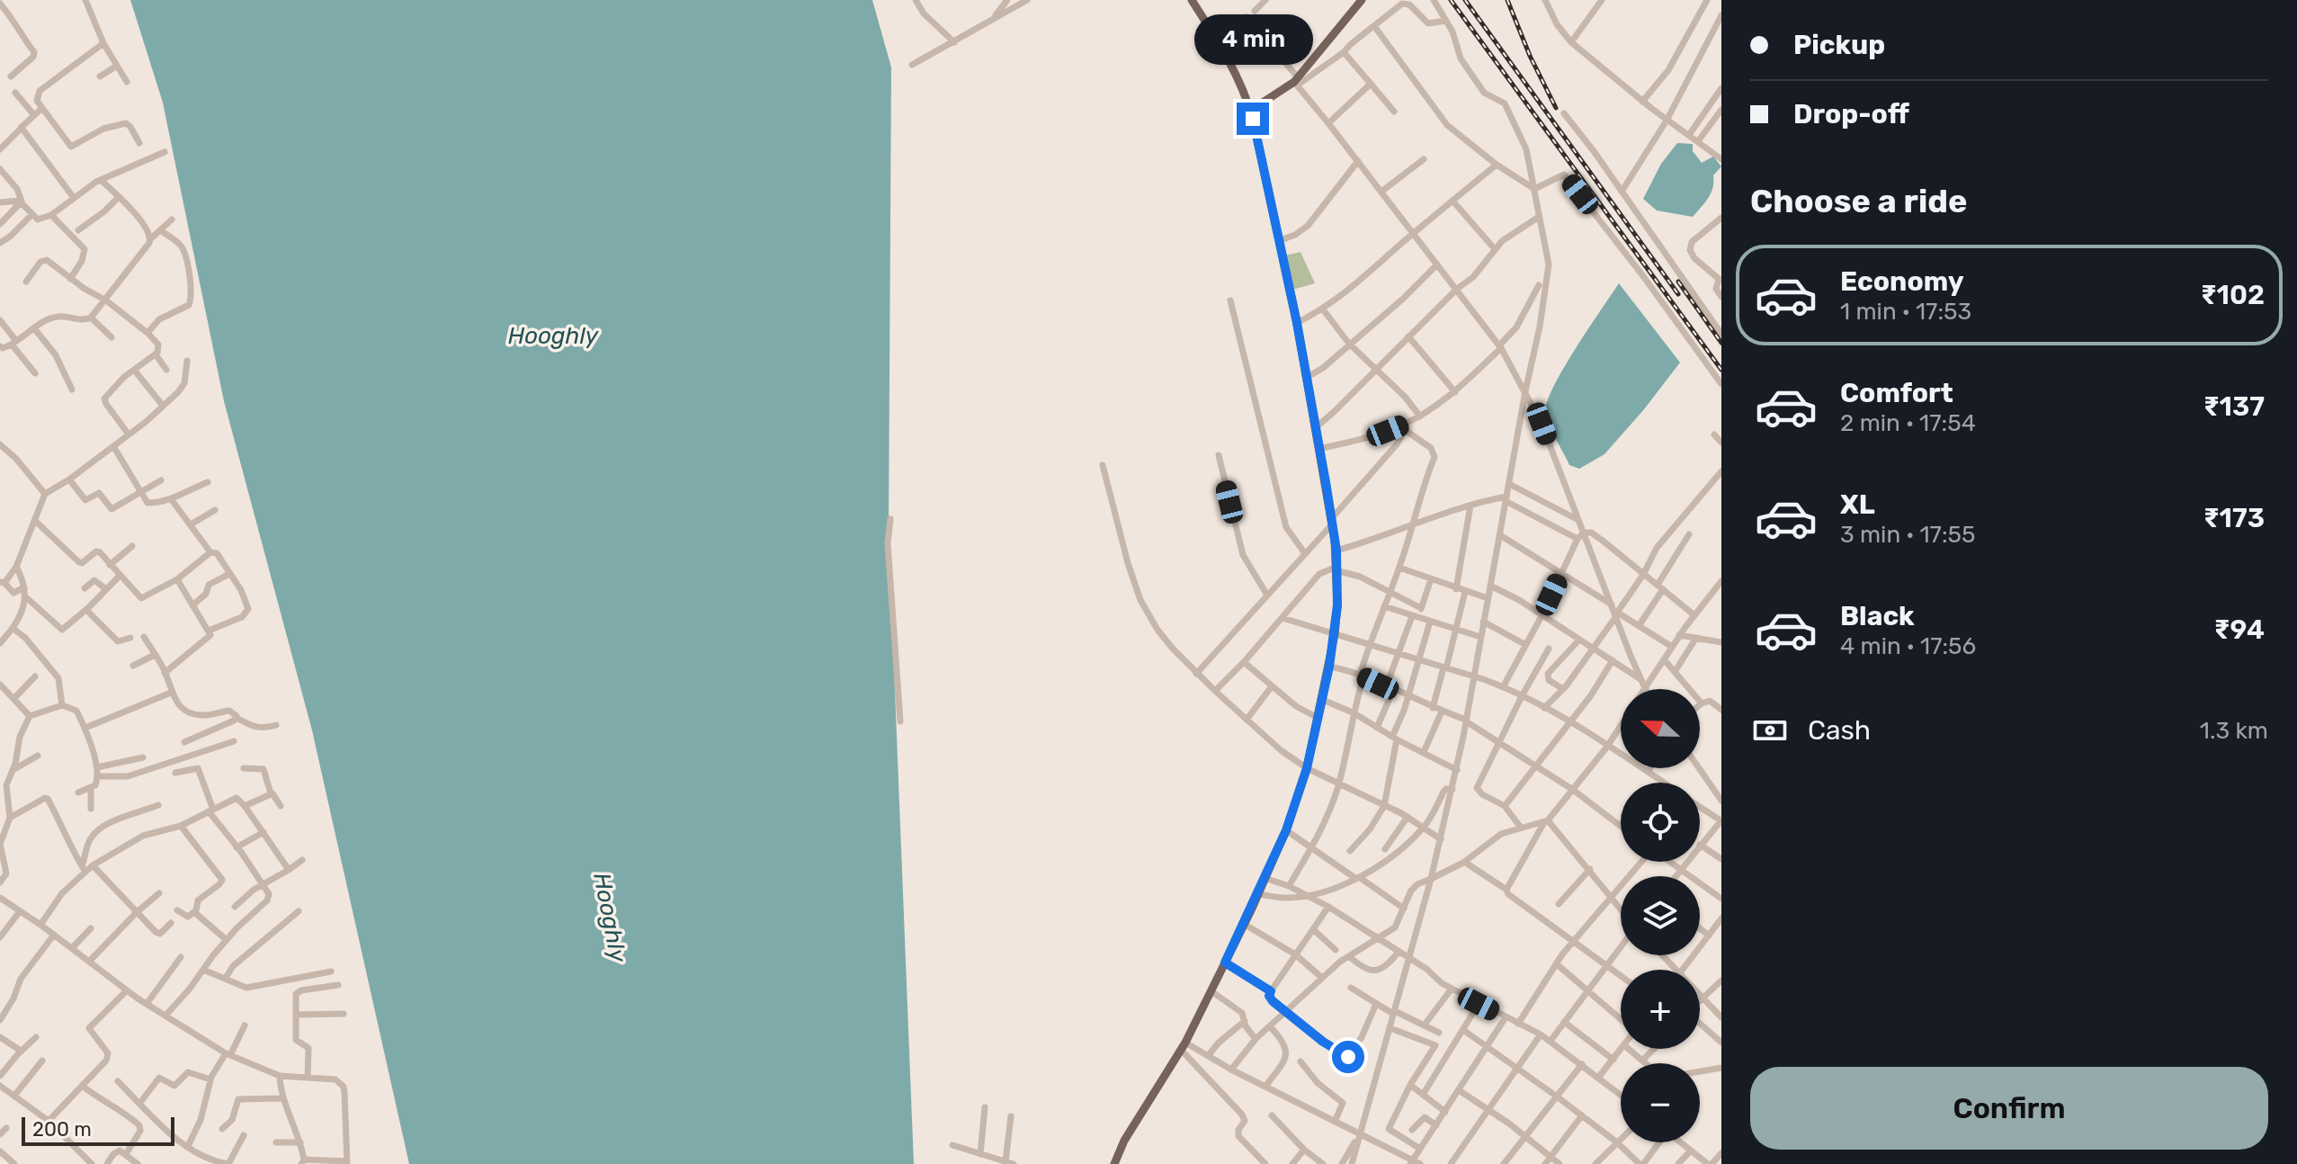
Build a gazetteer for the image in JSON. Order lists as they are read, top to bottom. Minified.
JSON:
{"water":["Hooghly"],"scale_bar":"200 m","north":"left","page":{"banner":["Pickup","Drop-off"],"bubble":"4 min","heading":"Choose a ride","list":[{"name":"Economy","note":"1 min · 17:53","value":"₹102"},{"name":"Comfort","note":"2 min · 17:54","value":"₹137"},{"name":"XL","note":"3 min · 17:55","value":"₹173"},{"name":"Black","note":"4 min · 17:56","value":"₹94"}],"map_buttons":["+","−"],"pay":["Cash","1.3 km"],"buttons":"Confirm","scale":"200 m"}}
